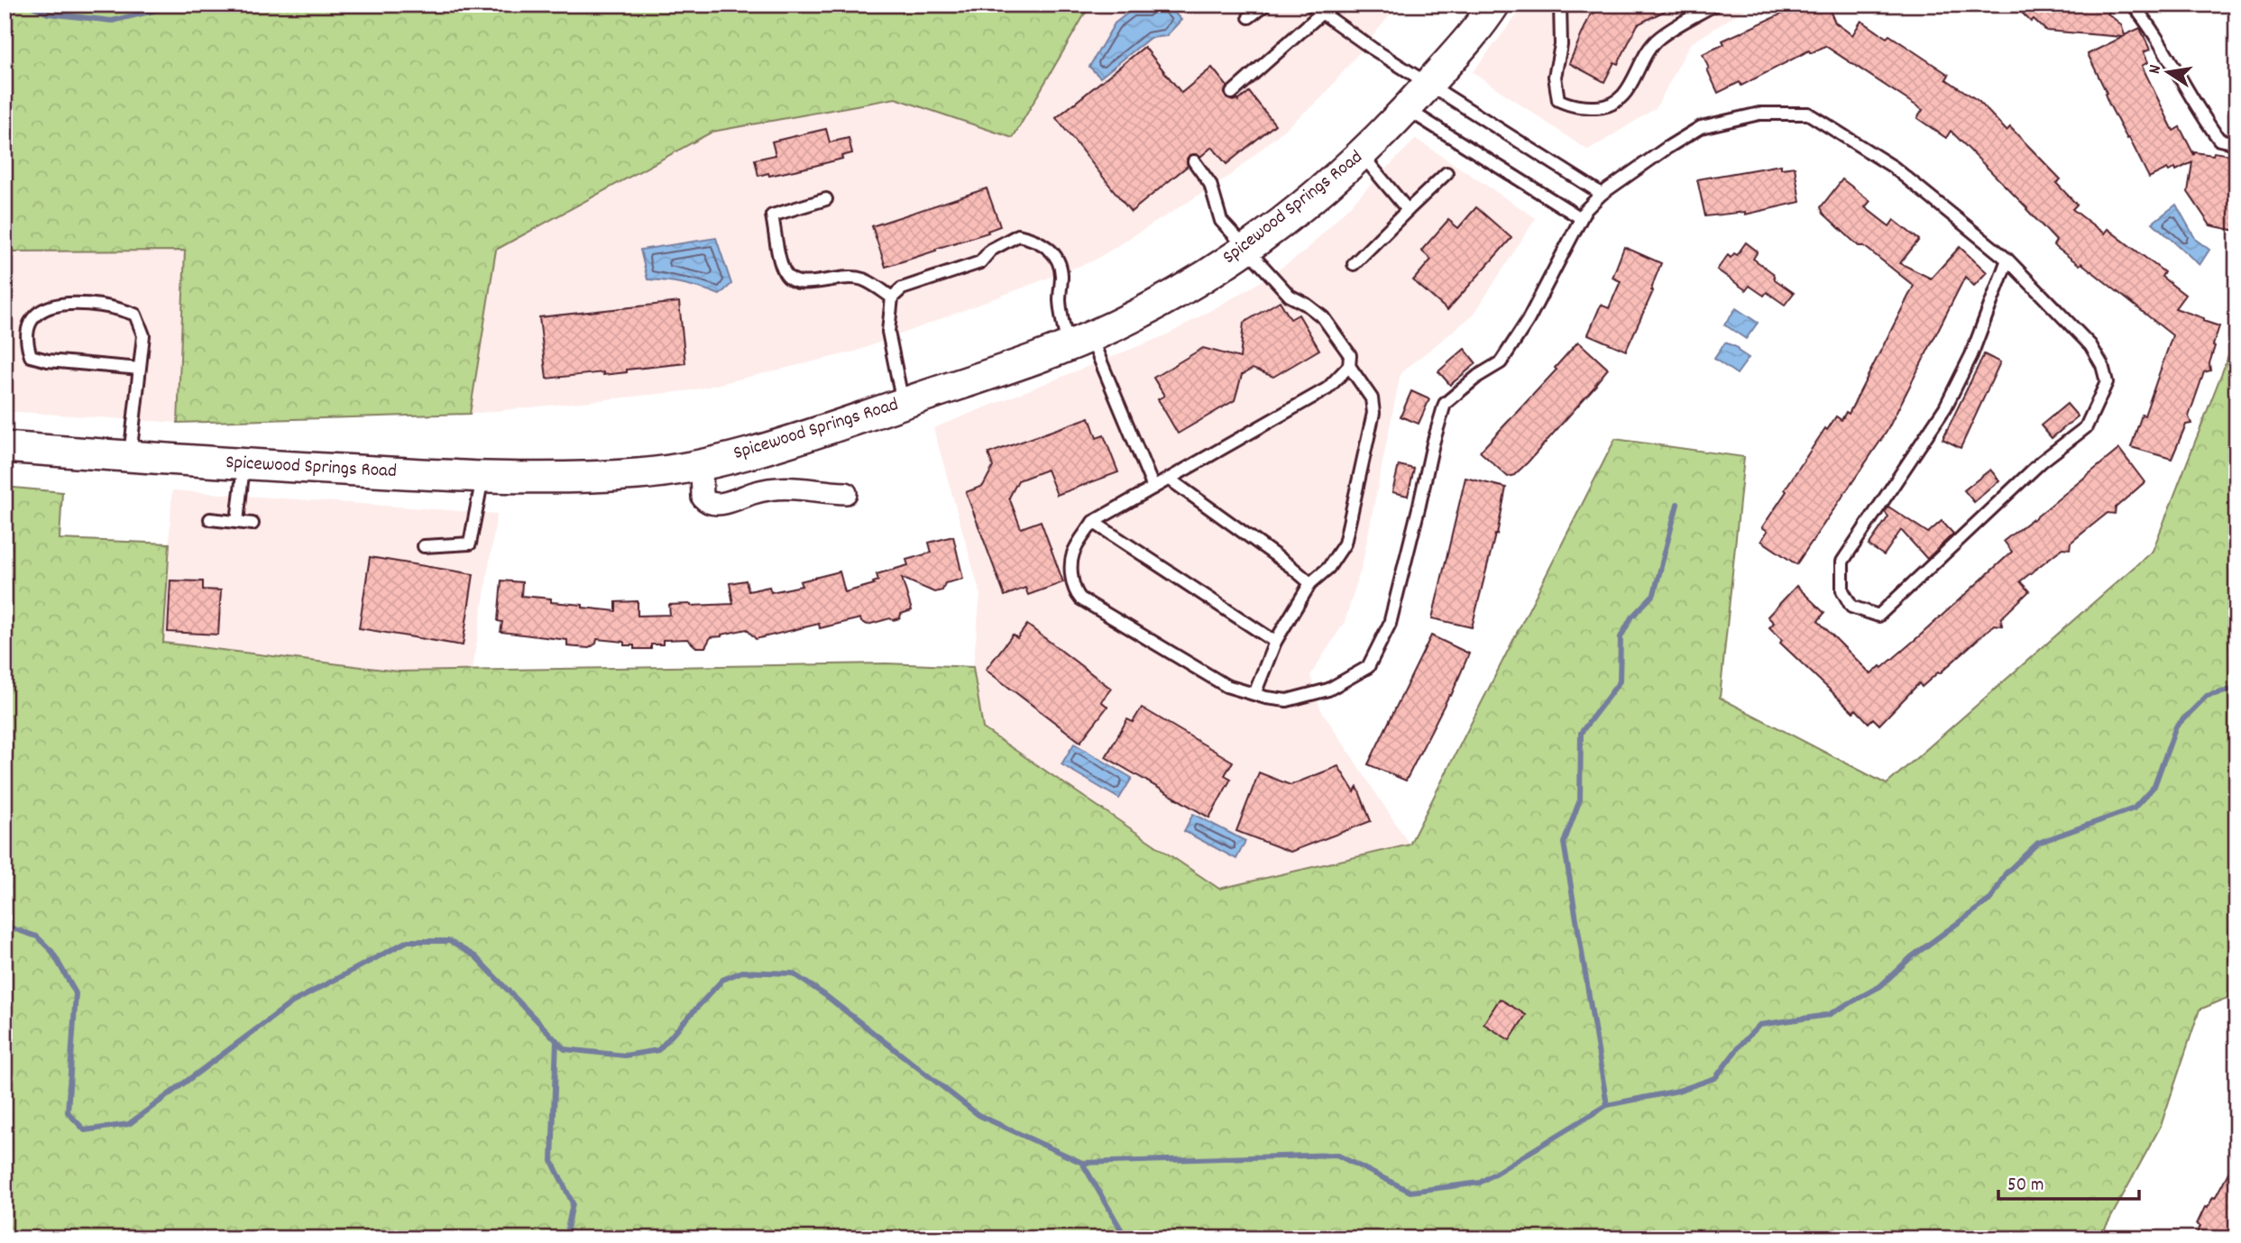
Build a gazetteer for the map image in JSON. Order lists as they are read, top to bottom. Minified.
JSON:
{"streets":{"main road":["Spicewood Springs Road"]},"scale_bar":"50 m","north":"left"}
